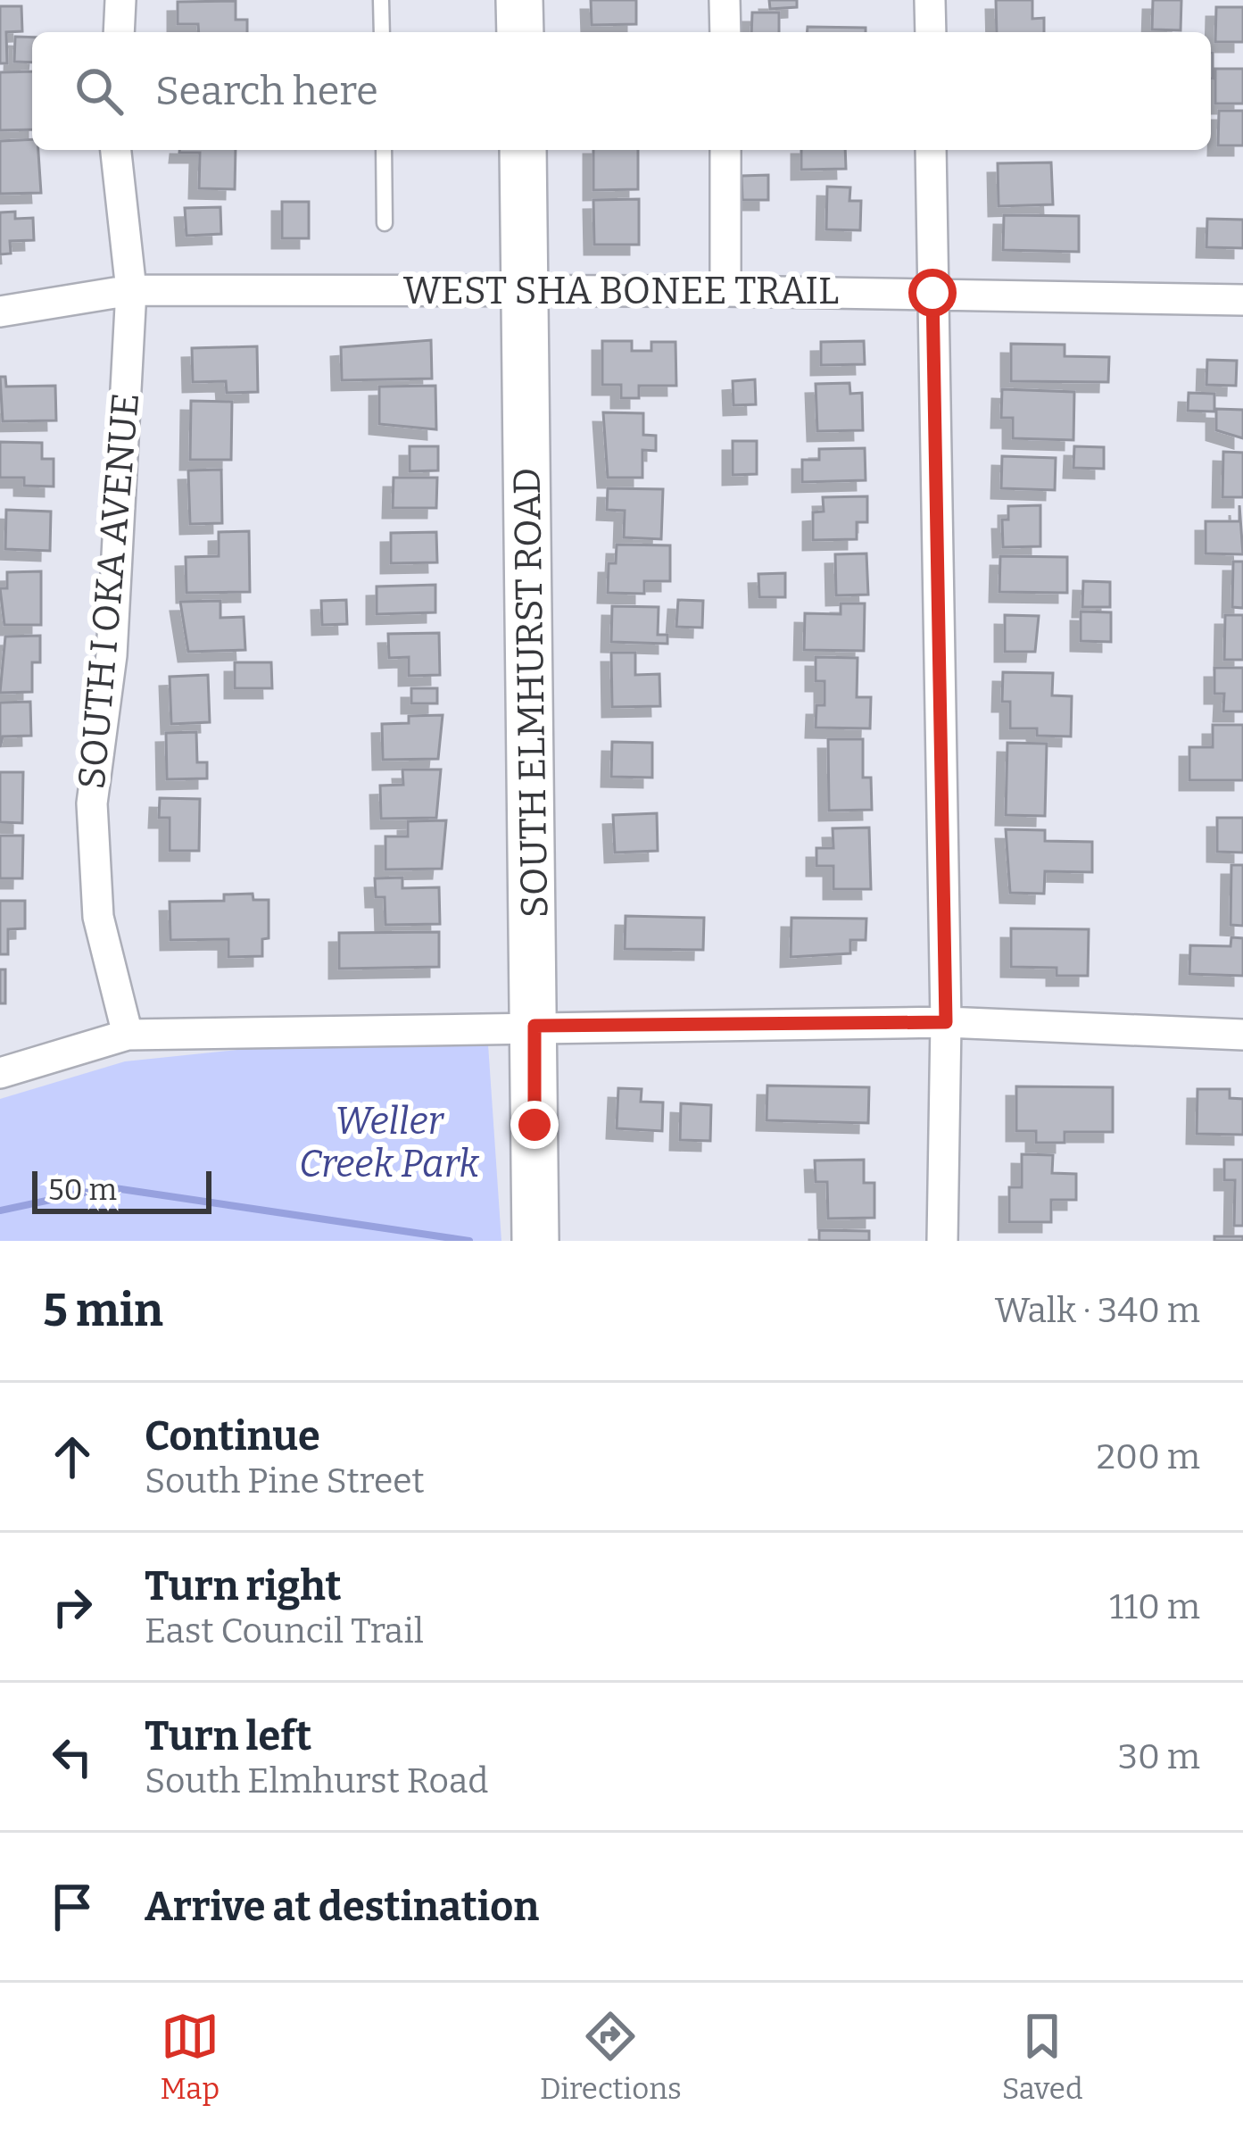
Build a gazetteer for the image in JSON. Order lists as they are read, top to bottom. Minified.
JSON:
{"streets":{"main road":["SOUTH ELMHURST ROAD"],"street":["WEST SHA BONEE TRAIL","SOUTH I OKA AVENUE"]},"crossings":[["WEST SHA BONEE TRAIL","SOUTH I OKA AVENUE"],["WEST SHA BONEE TRAIL","SOUTH ELMHURST ROAD"]],"parks":["Weller Creek Park"],"scale_bar":"50 m","page":{"search":"Search here","scale":"50 m","heading":["5 min","Walk · 340 m"],"list":[["Continue","South Pine Street","200 m"],["Turn right","East Council Trail","110 m"],["Turn left","South Elmhurst Road","30 m"],"Arrive at destination"],"nav":["Map","Directions","Saved"]}}
